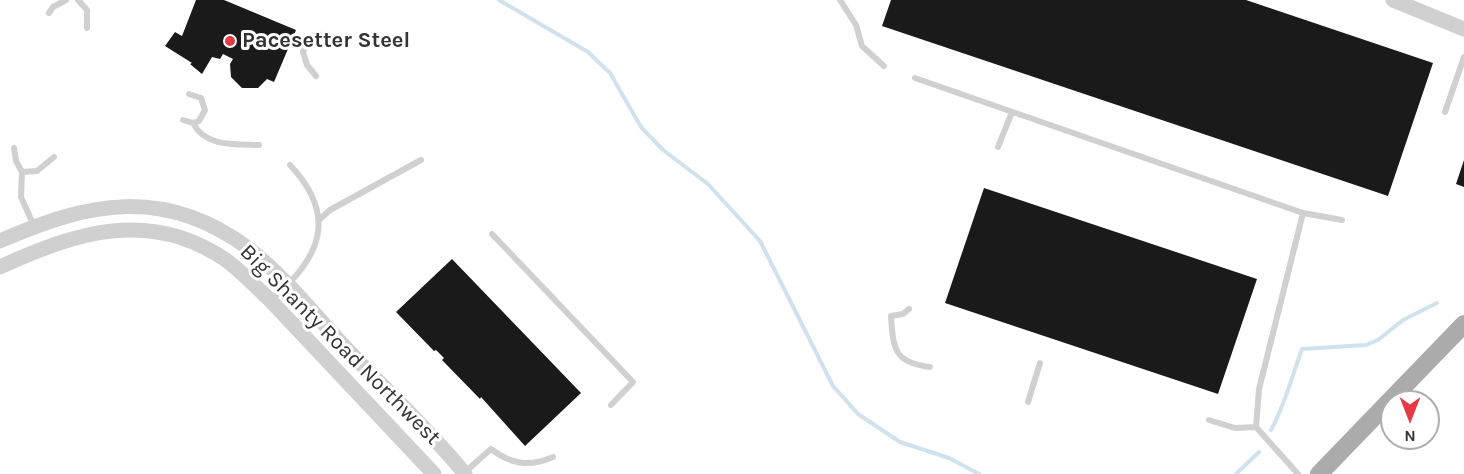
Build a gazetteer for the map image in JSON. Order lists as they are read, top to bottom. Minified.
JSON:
{"streets":{"street":["Big Shanty Road Northwest"]},"places":["Pacesetter Steel"],"north":"bottom"}
